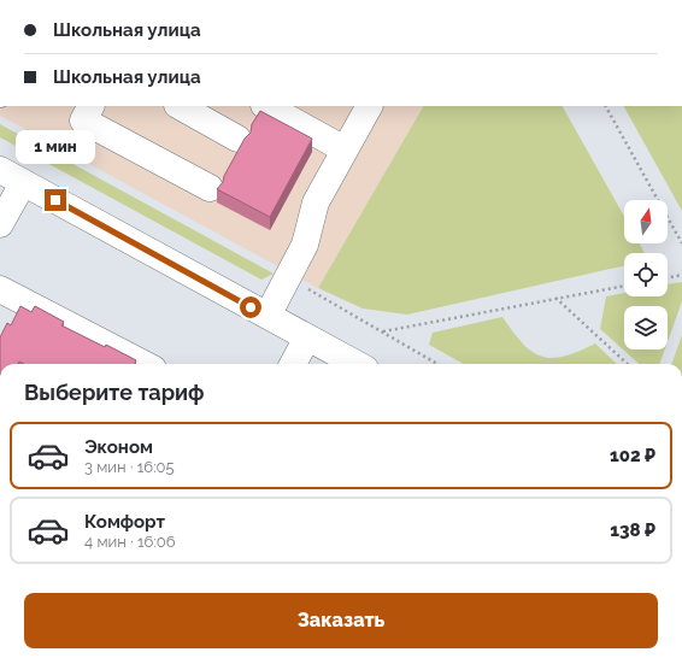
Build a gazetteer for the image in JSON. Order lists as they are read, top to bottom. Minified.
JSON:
{"north":"top","page":{"banner":["Школьная улица","Школьная улица"],"bubble":"1 мин","heading":"Выберите тариф","list":[{"name":"Эконом","note":"3 мин · 16:05","value":"102 ₽"},{"name":"Комфорт","note":"4 мин · 16:06","value":"138 ₽"}],"buttons":"Заказать"}}
